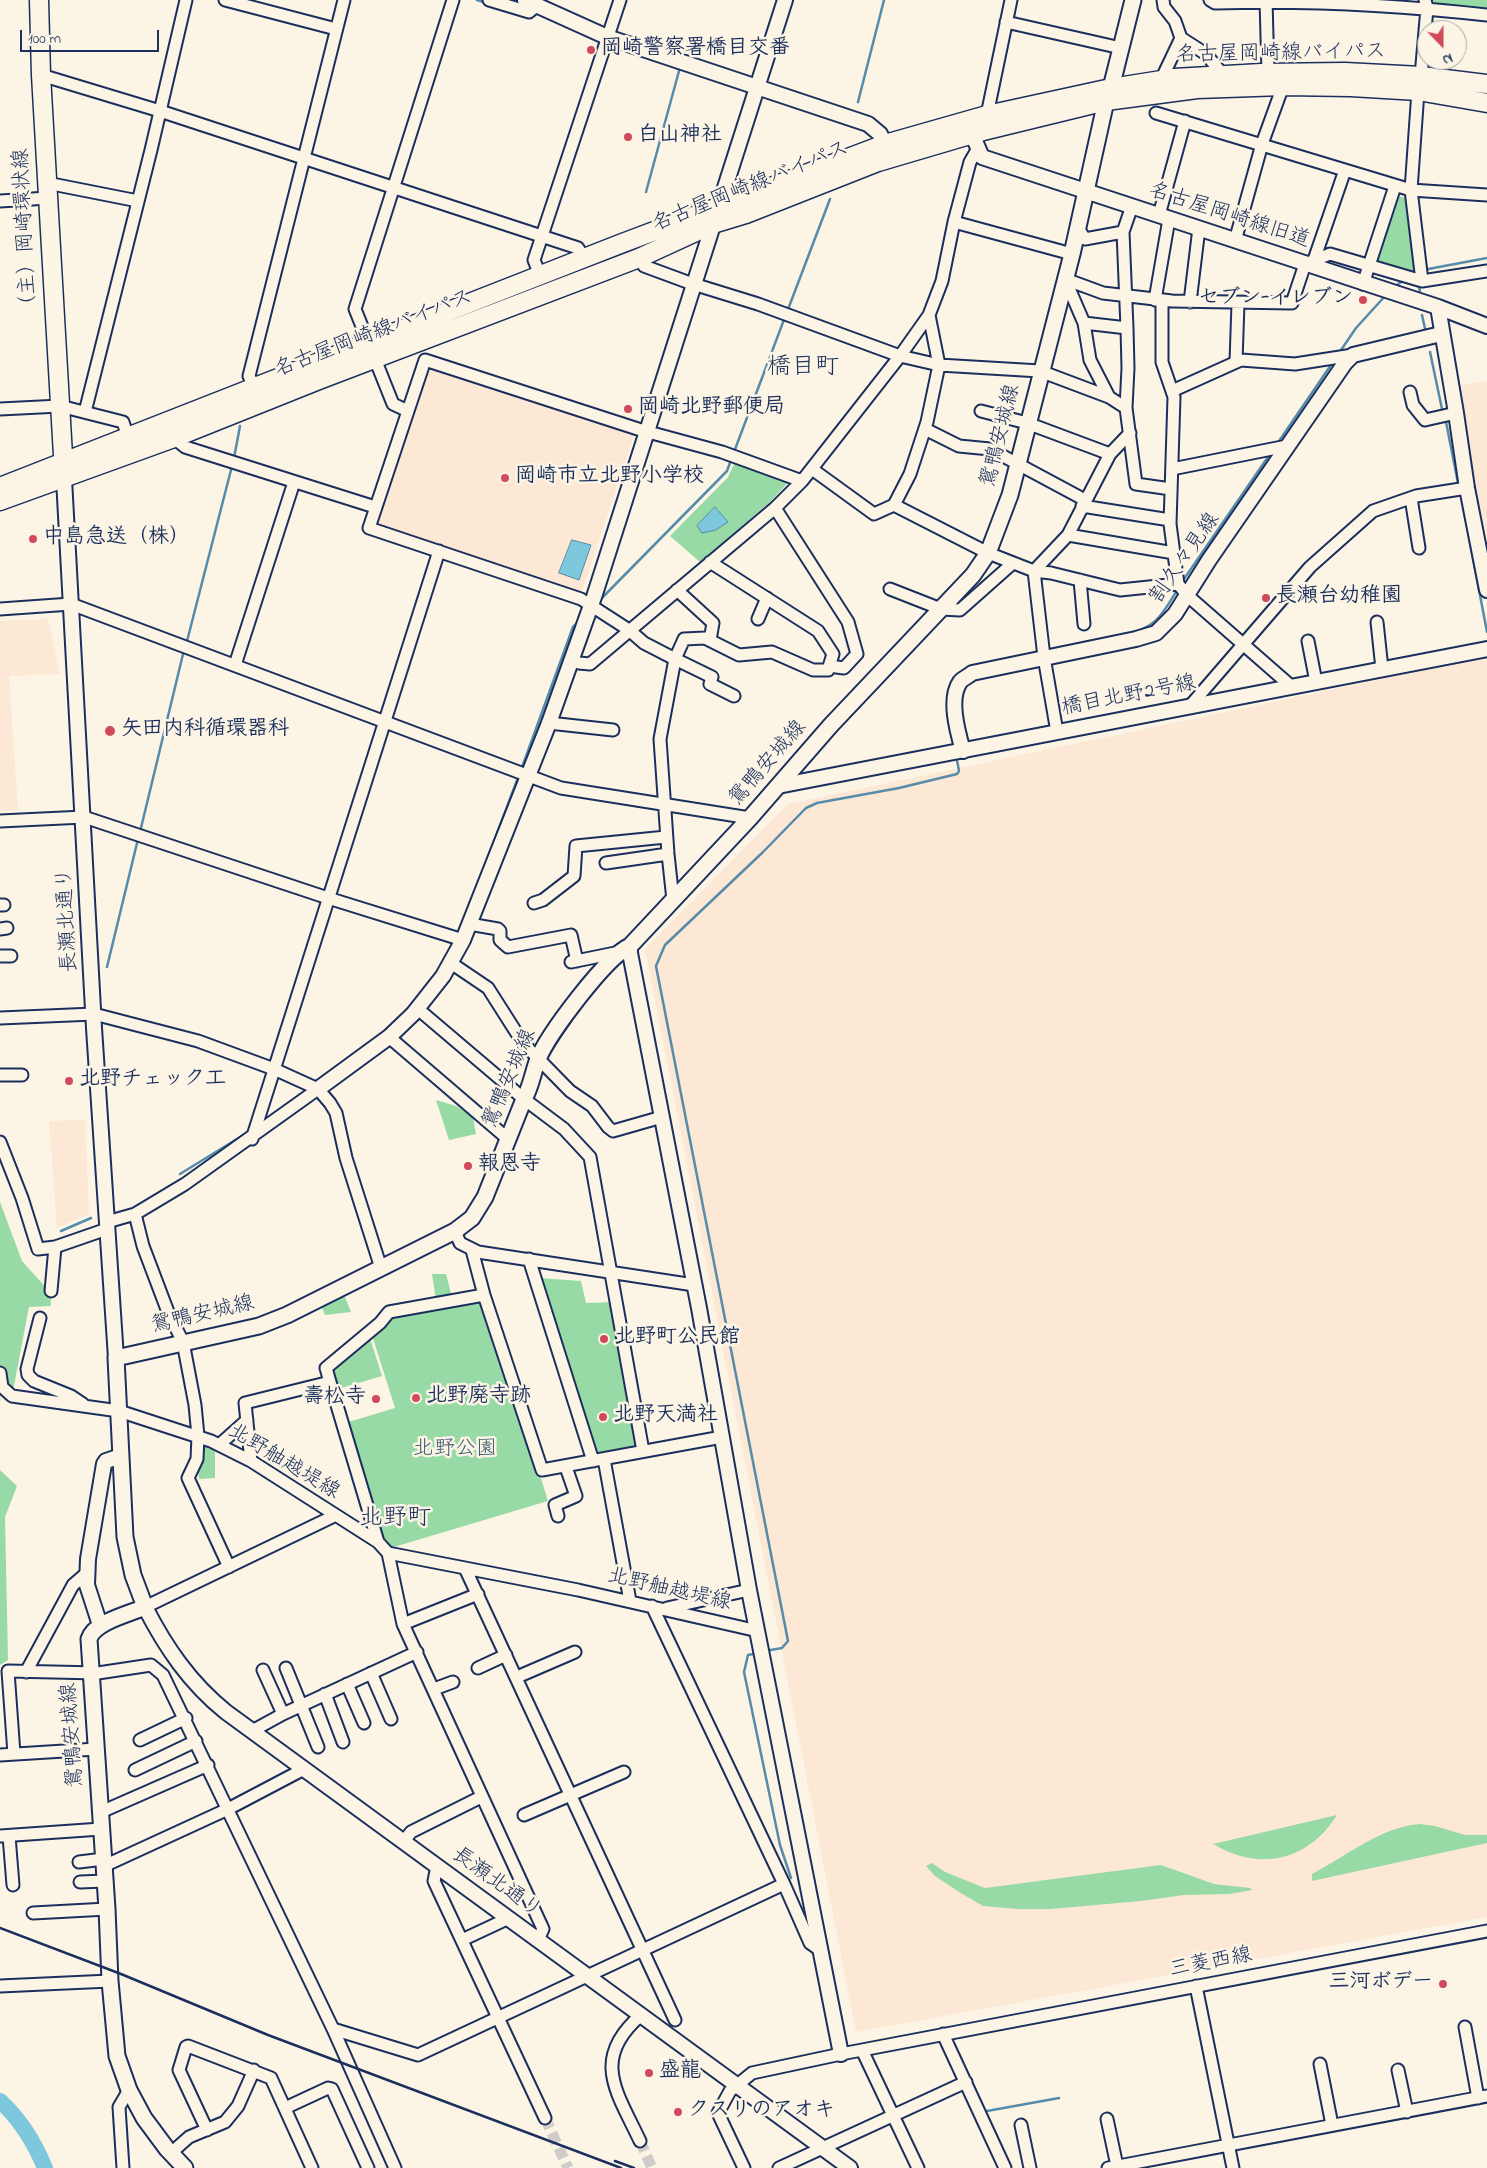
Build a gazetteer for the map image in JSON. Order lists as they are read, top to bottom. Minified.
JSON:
{"streets":{"main road":["名古屋岡崎線バイパス","（主）岡崎環状線","鴛鴨安城線"],"street":["名古屋岡崎線旧道","割久々見線","橋目北野2号線","長瀬北通り","北野舳越堤線","三菱西線"]},"crossings":[["名古屋岡崎線バイパス","名古屋岡崎線旧道"],["名古屋岡崎線バイパス","（主）岡崎環状線"],["名古屋岡崎線バイパス","鴛鴨安城線"],["名古屋岡崎線バイパス","長瀬北通り"],["名古屋岡崎線旧道","鴛鴨安城線"],["（主）岡崎環状線","長瀬北通り"],["鴛鴨安城線","橋目北野2号線"],["鴛鴨安城線","長瀬北通り"],["割久々見線","橋目北野2号線"]],"districts":["橋目町","北野町"],"parks":["北野公園"],"places":["岡崎警察署橋目交番","白山神社","セブン-イレブン","岡崎北野郵便局","岡崎市立北野小学校","中島急送（株）","長瀬台幼稚園","矢田内科循環器科","北野チェック工","報恩寺","北野町公民館","北野廃寺跡","壽松寺","北野天満社","三河ボデー","盛龍","クスリのアオキ"],"scale_bar":"100 m","north":"bottom"}
